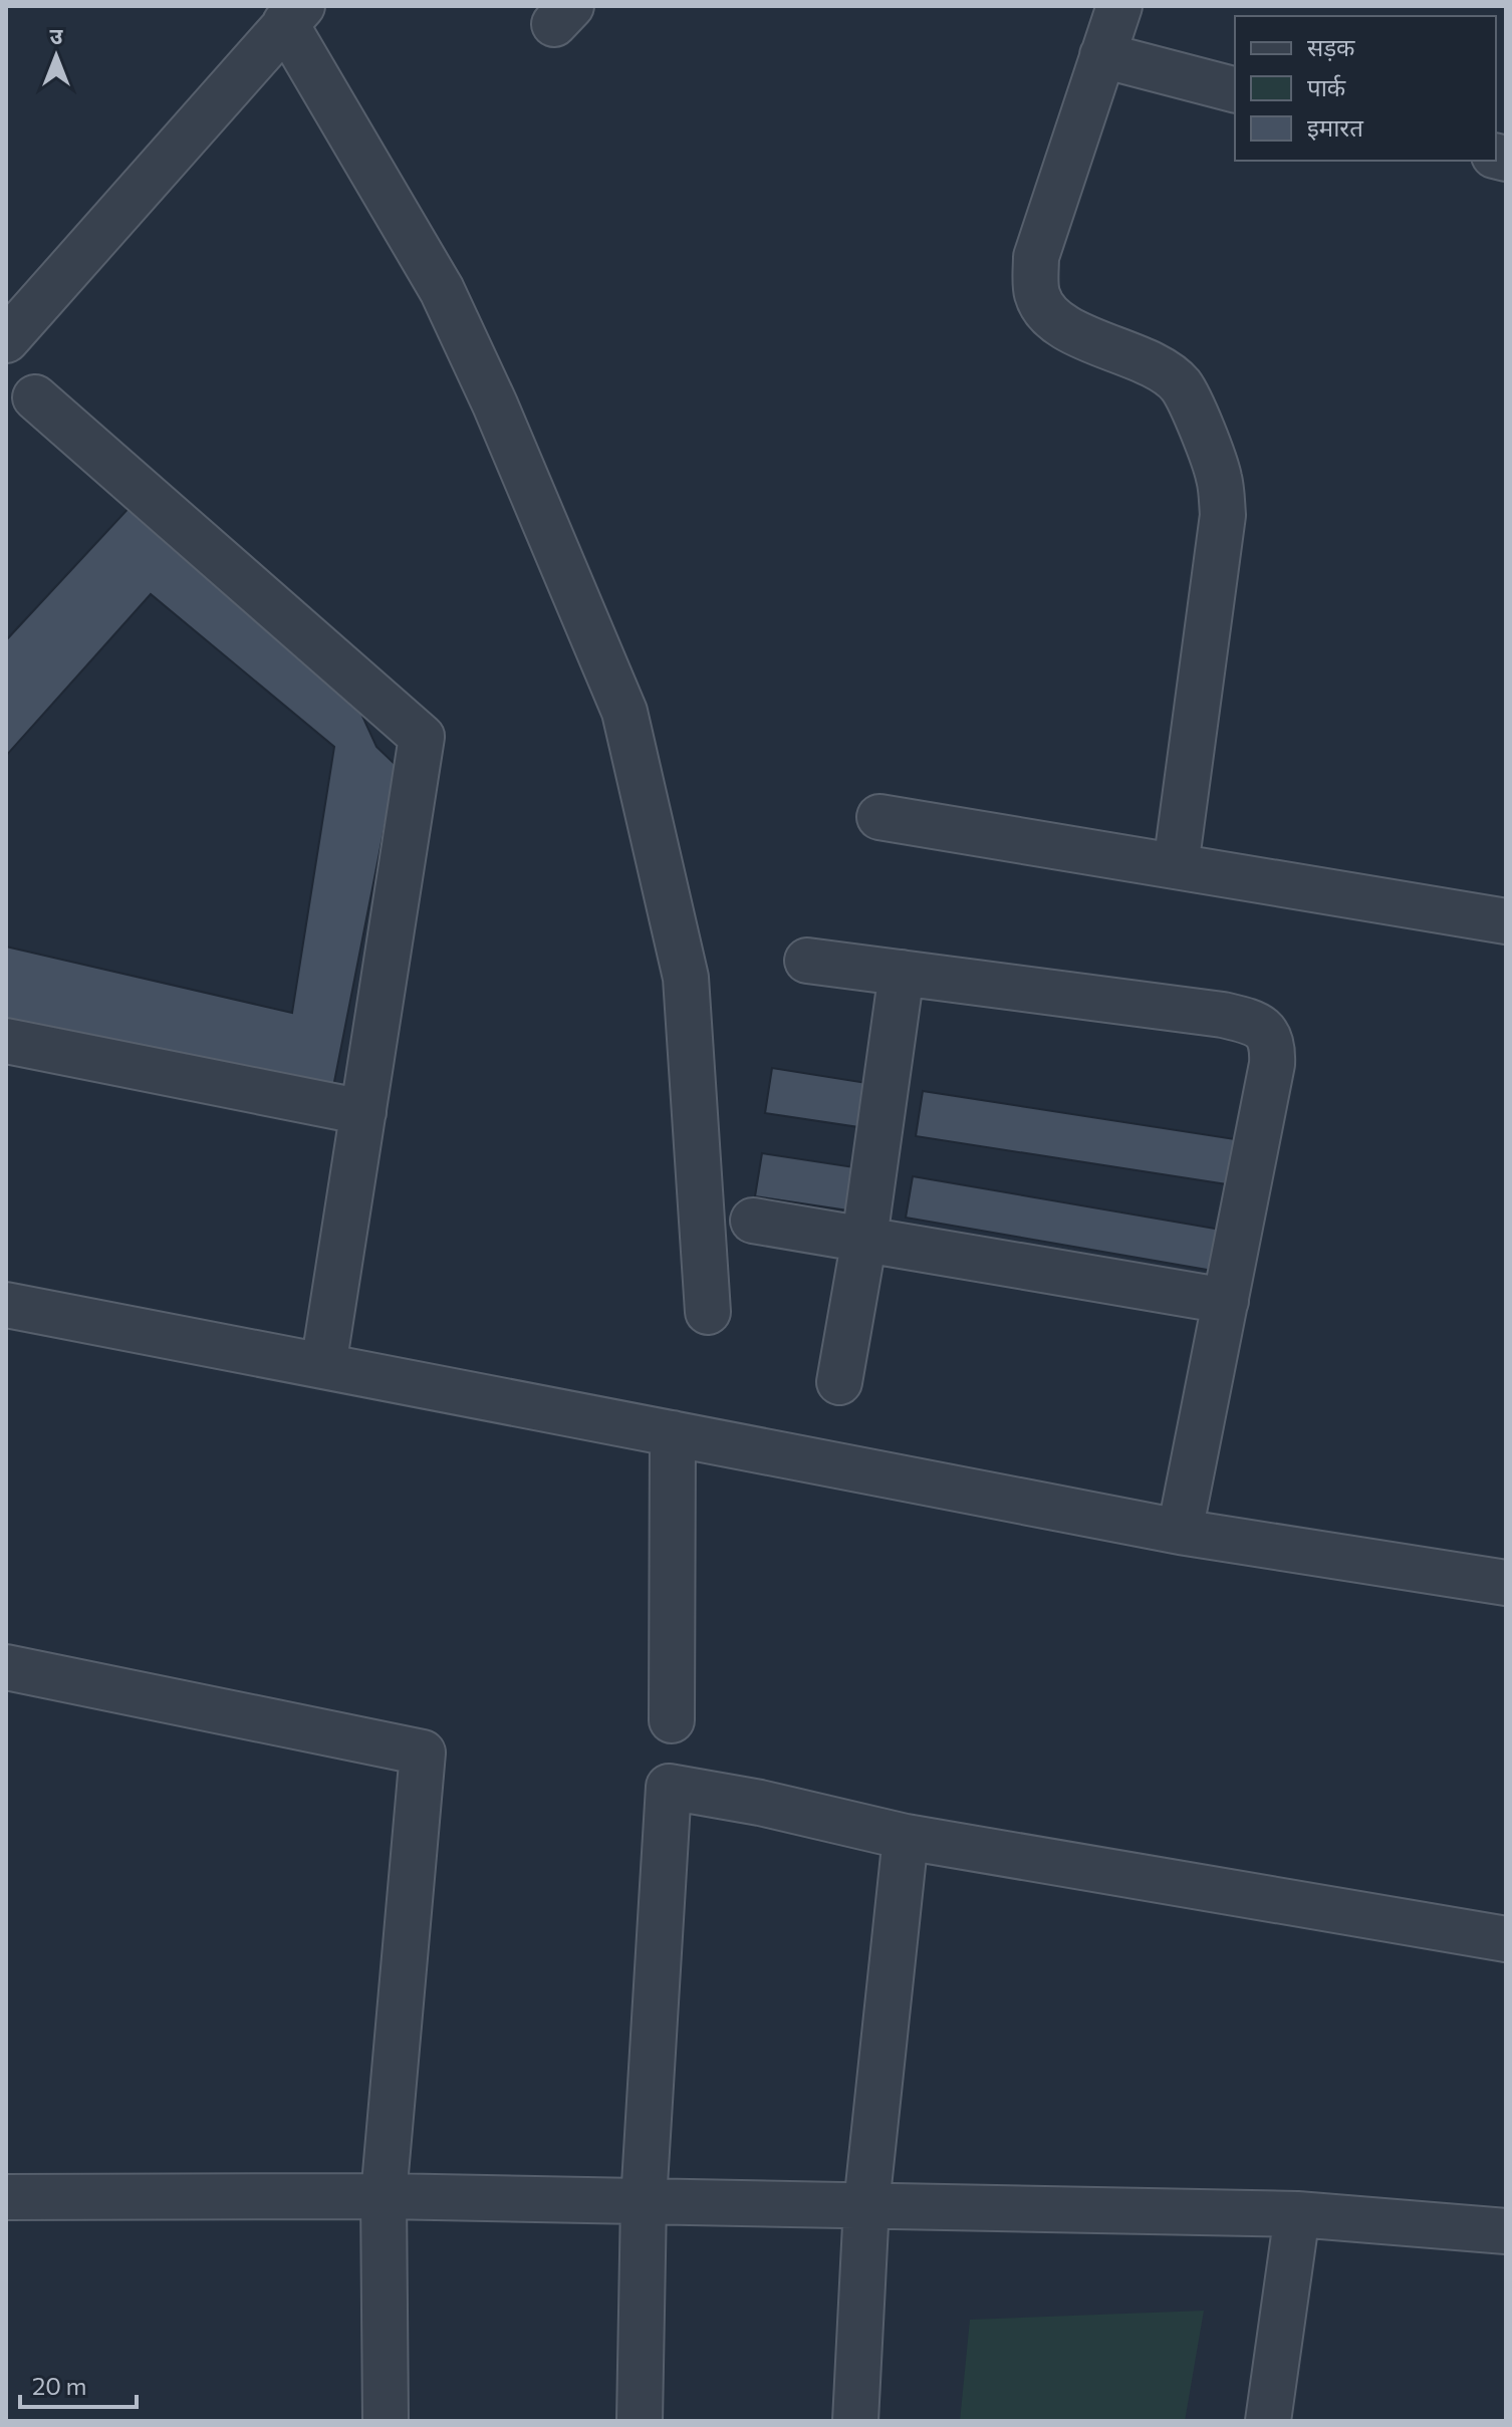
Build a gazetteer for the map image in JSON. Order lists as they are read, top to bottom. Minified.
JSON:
{"legend":["सड़क","पार्क","इमारत"],"scale_bar":"20 m","north":"top"}
